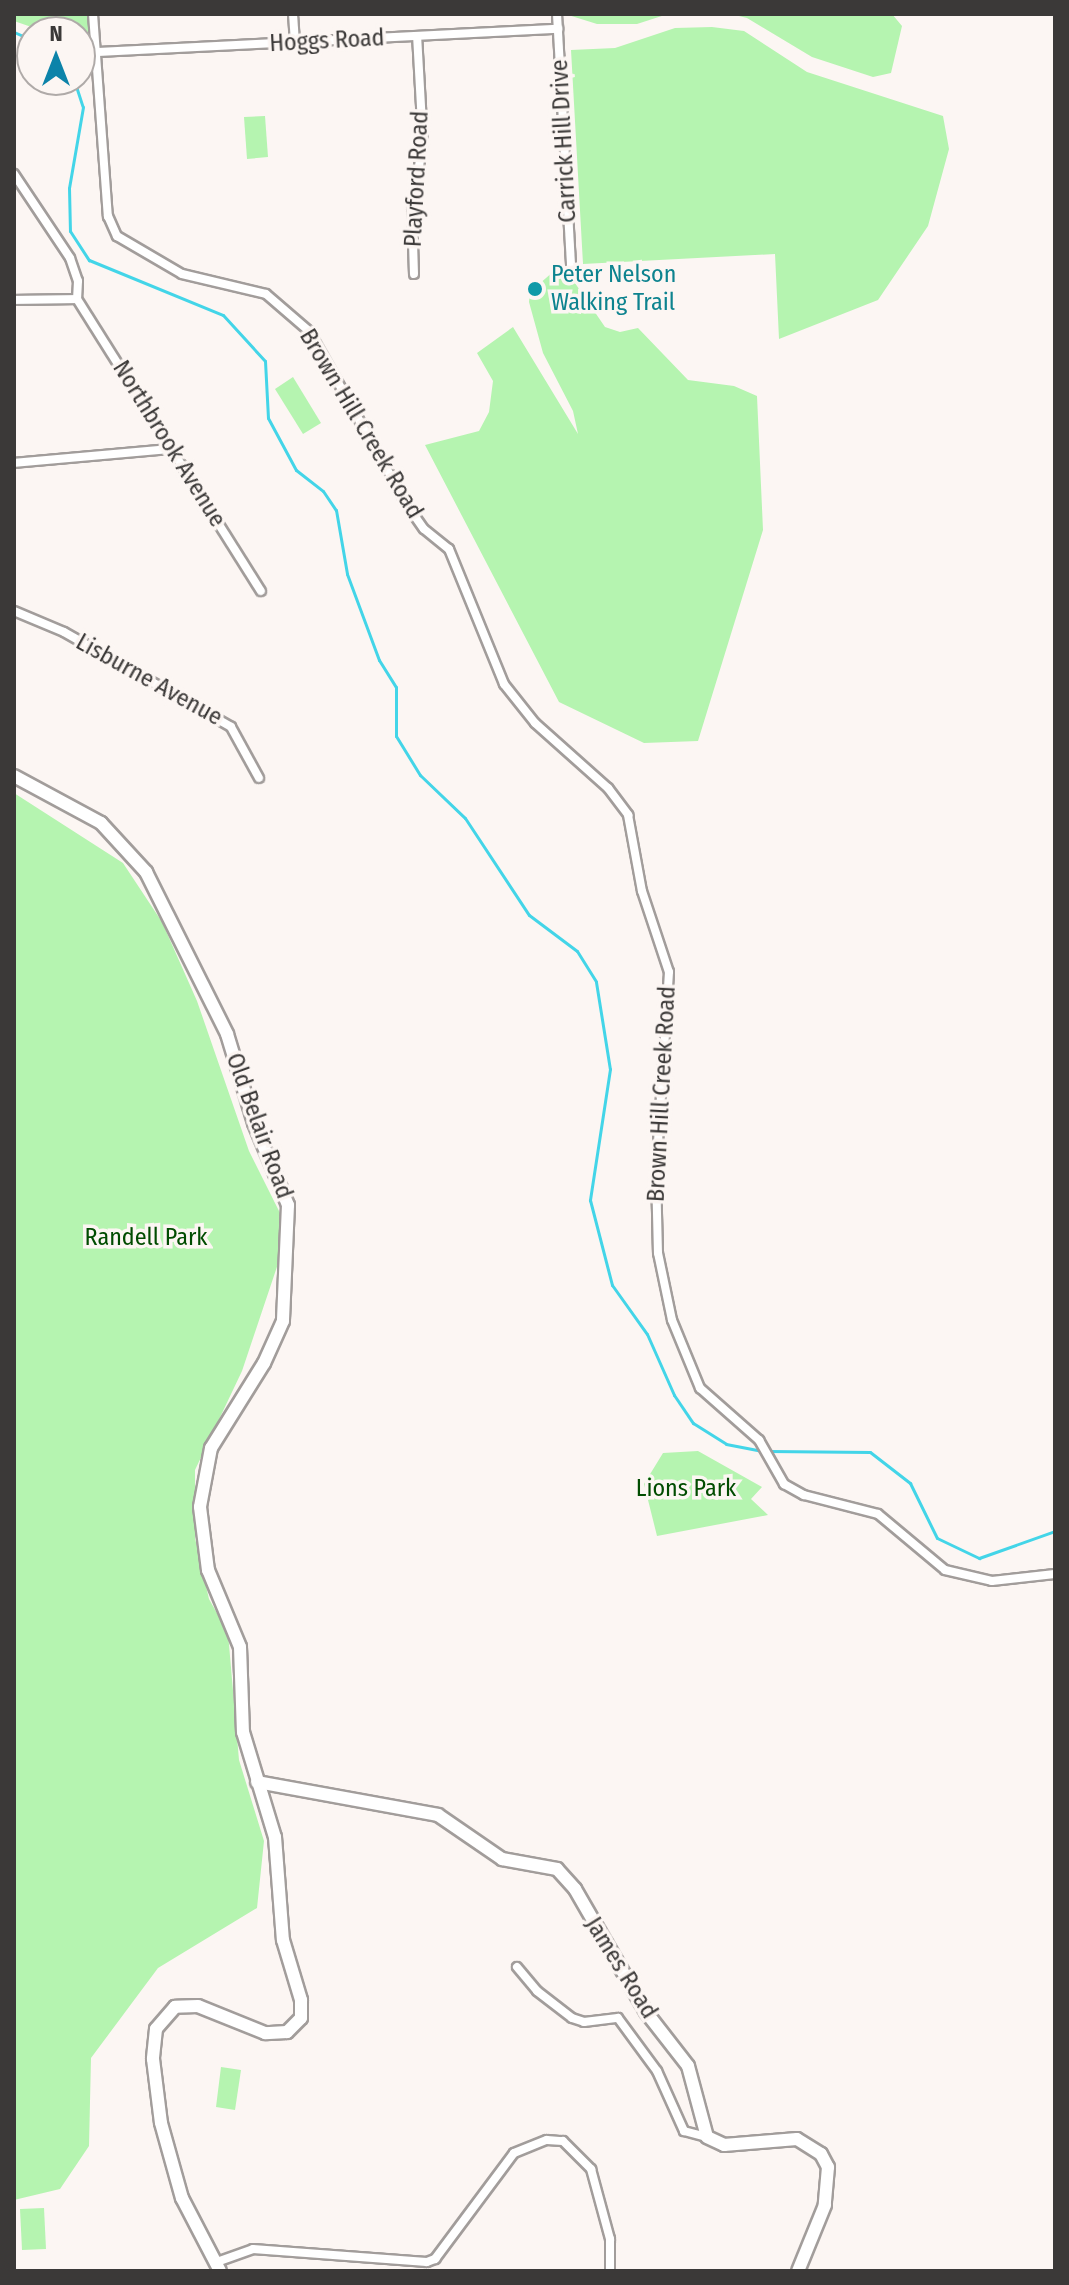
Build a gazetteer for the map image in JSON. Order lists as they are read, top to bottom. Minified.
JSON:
{"streets":{"main road":["Old Belair Road","James Road"],"street":["Hoggs Road","Carrick Hill Drive","Playford Road","Brown Hill Creek Road","Northbrook Avenue","Lisburne Avenue"]},"crossings":[["Hoggs Road","Carrick Hill Drive"],["Hoggs Road","Playford Road"],["Hoggs Road","Brown Hill Creek Road"],["Old Belair Road","James Road"]],"parks":["Randell Park","Lions Park"],"places":["Peter Nelson Walking Trail"],"north":"top"}
